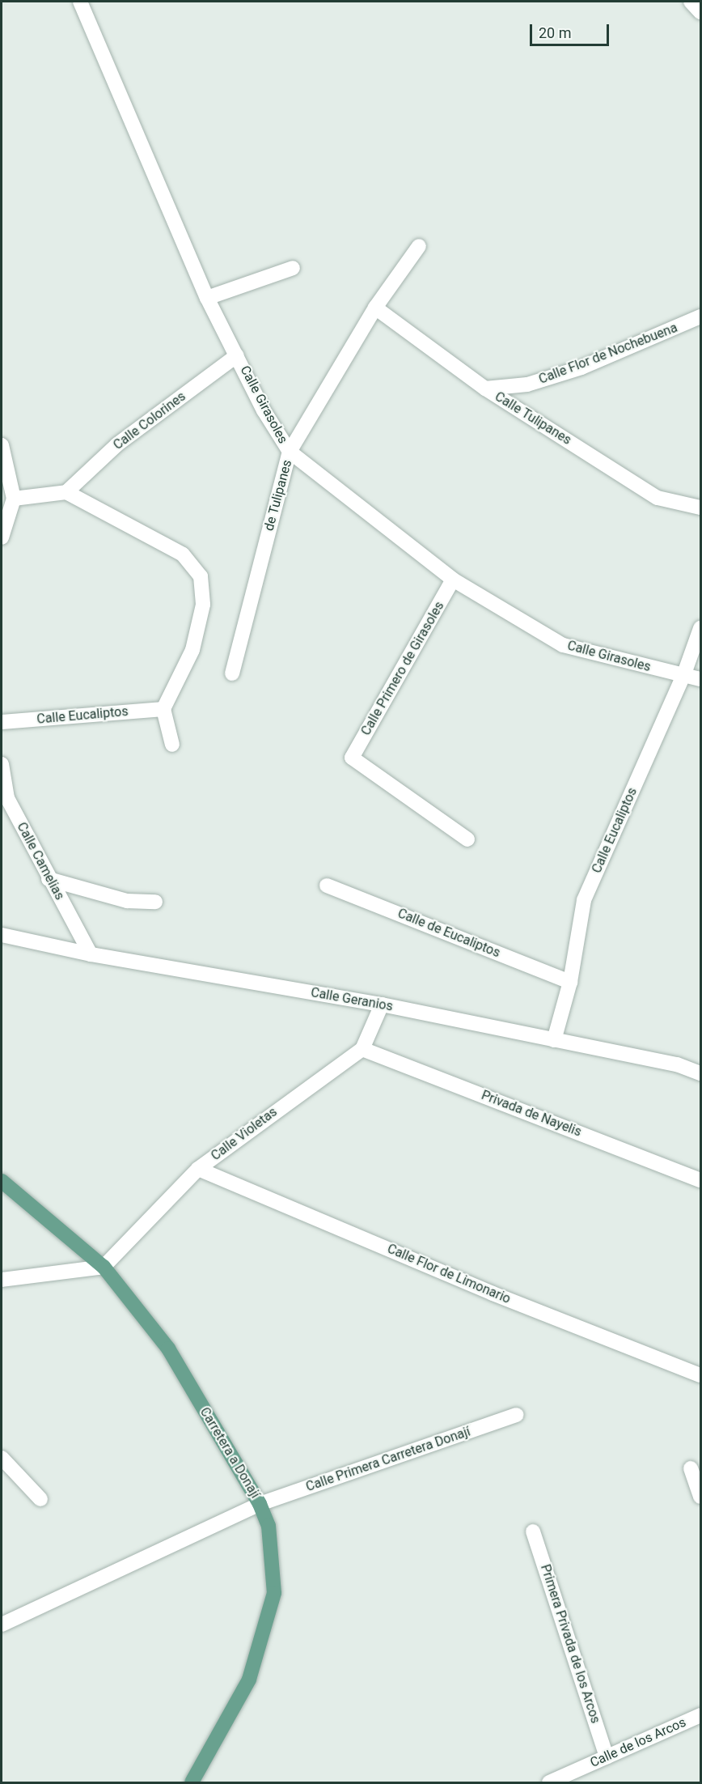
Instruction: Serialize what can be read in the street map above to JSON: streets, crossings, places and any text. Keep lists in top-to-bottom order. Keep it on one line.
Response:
{"streets":{"main road":["Carretera a Donají"],"street":["Calle Flor de Nochebuena","Calle Girasoles","Calle Tulipanes","Calle Colorines","de Tulipanes","Calle Primero de Girasoles","Calle Eucaliptos","Calle Camelias","Calle de Eucaliptos","Calle Geranios","Privada de Nayelis","Calle Violetas","Calle Flor de Limonario","Calle Primera Carretera Donají","Primera Privada de los Arcos","Calle de los Arcos"]},"crossings":[["Calle Flor de Nochebuena","Calle Tulipanes"],["Calle Girasoles","Calle Colorines"],["Calle Girasoles","de Tulipanes"],["Calle Girasoles","Calle Primero de Girasoles"],["Calle Girasoles","Calle Eucaliptos"],["Calle Tulipanes","de Tulipanes"],["Calle Eucaliptos","Calle de Eucaliptos"],["Calle Eucaliptos","Calle Geranios"],["Calle Camelias","Calle Geranios"],["Privada de Nayelis","Calle Violetas"],["Calle Violetas","Calle Flor de Limonario"],["Calle Violetas","Carretera a Donají"],["Carretera a Donají","Calle Primera Carretera Donají"],["Primera Privada de los Arcos","Calle de los Arcos"]],"scale_bar":"20 m"}
